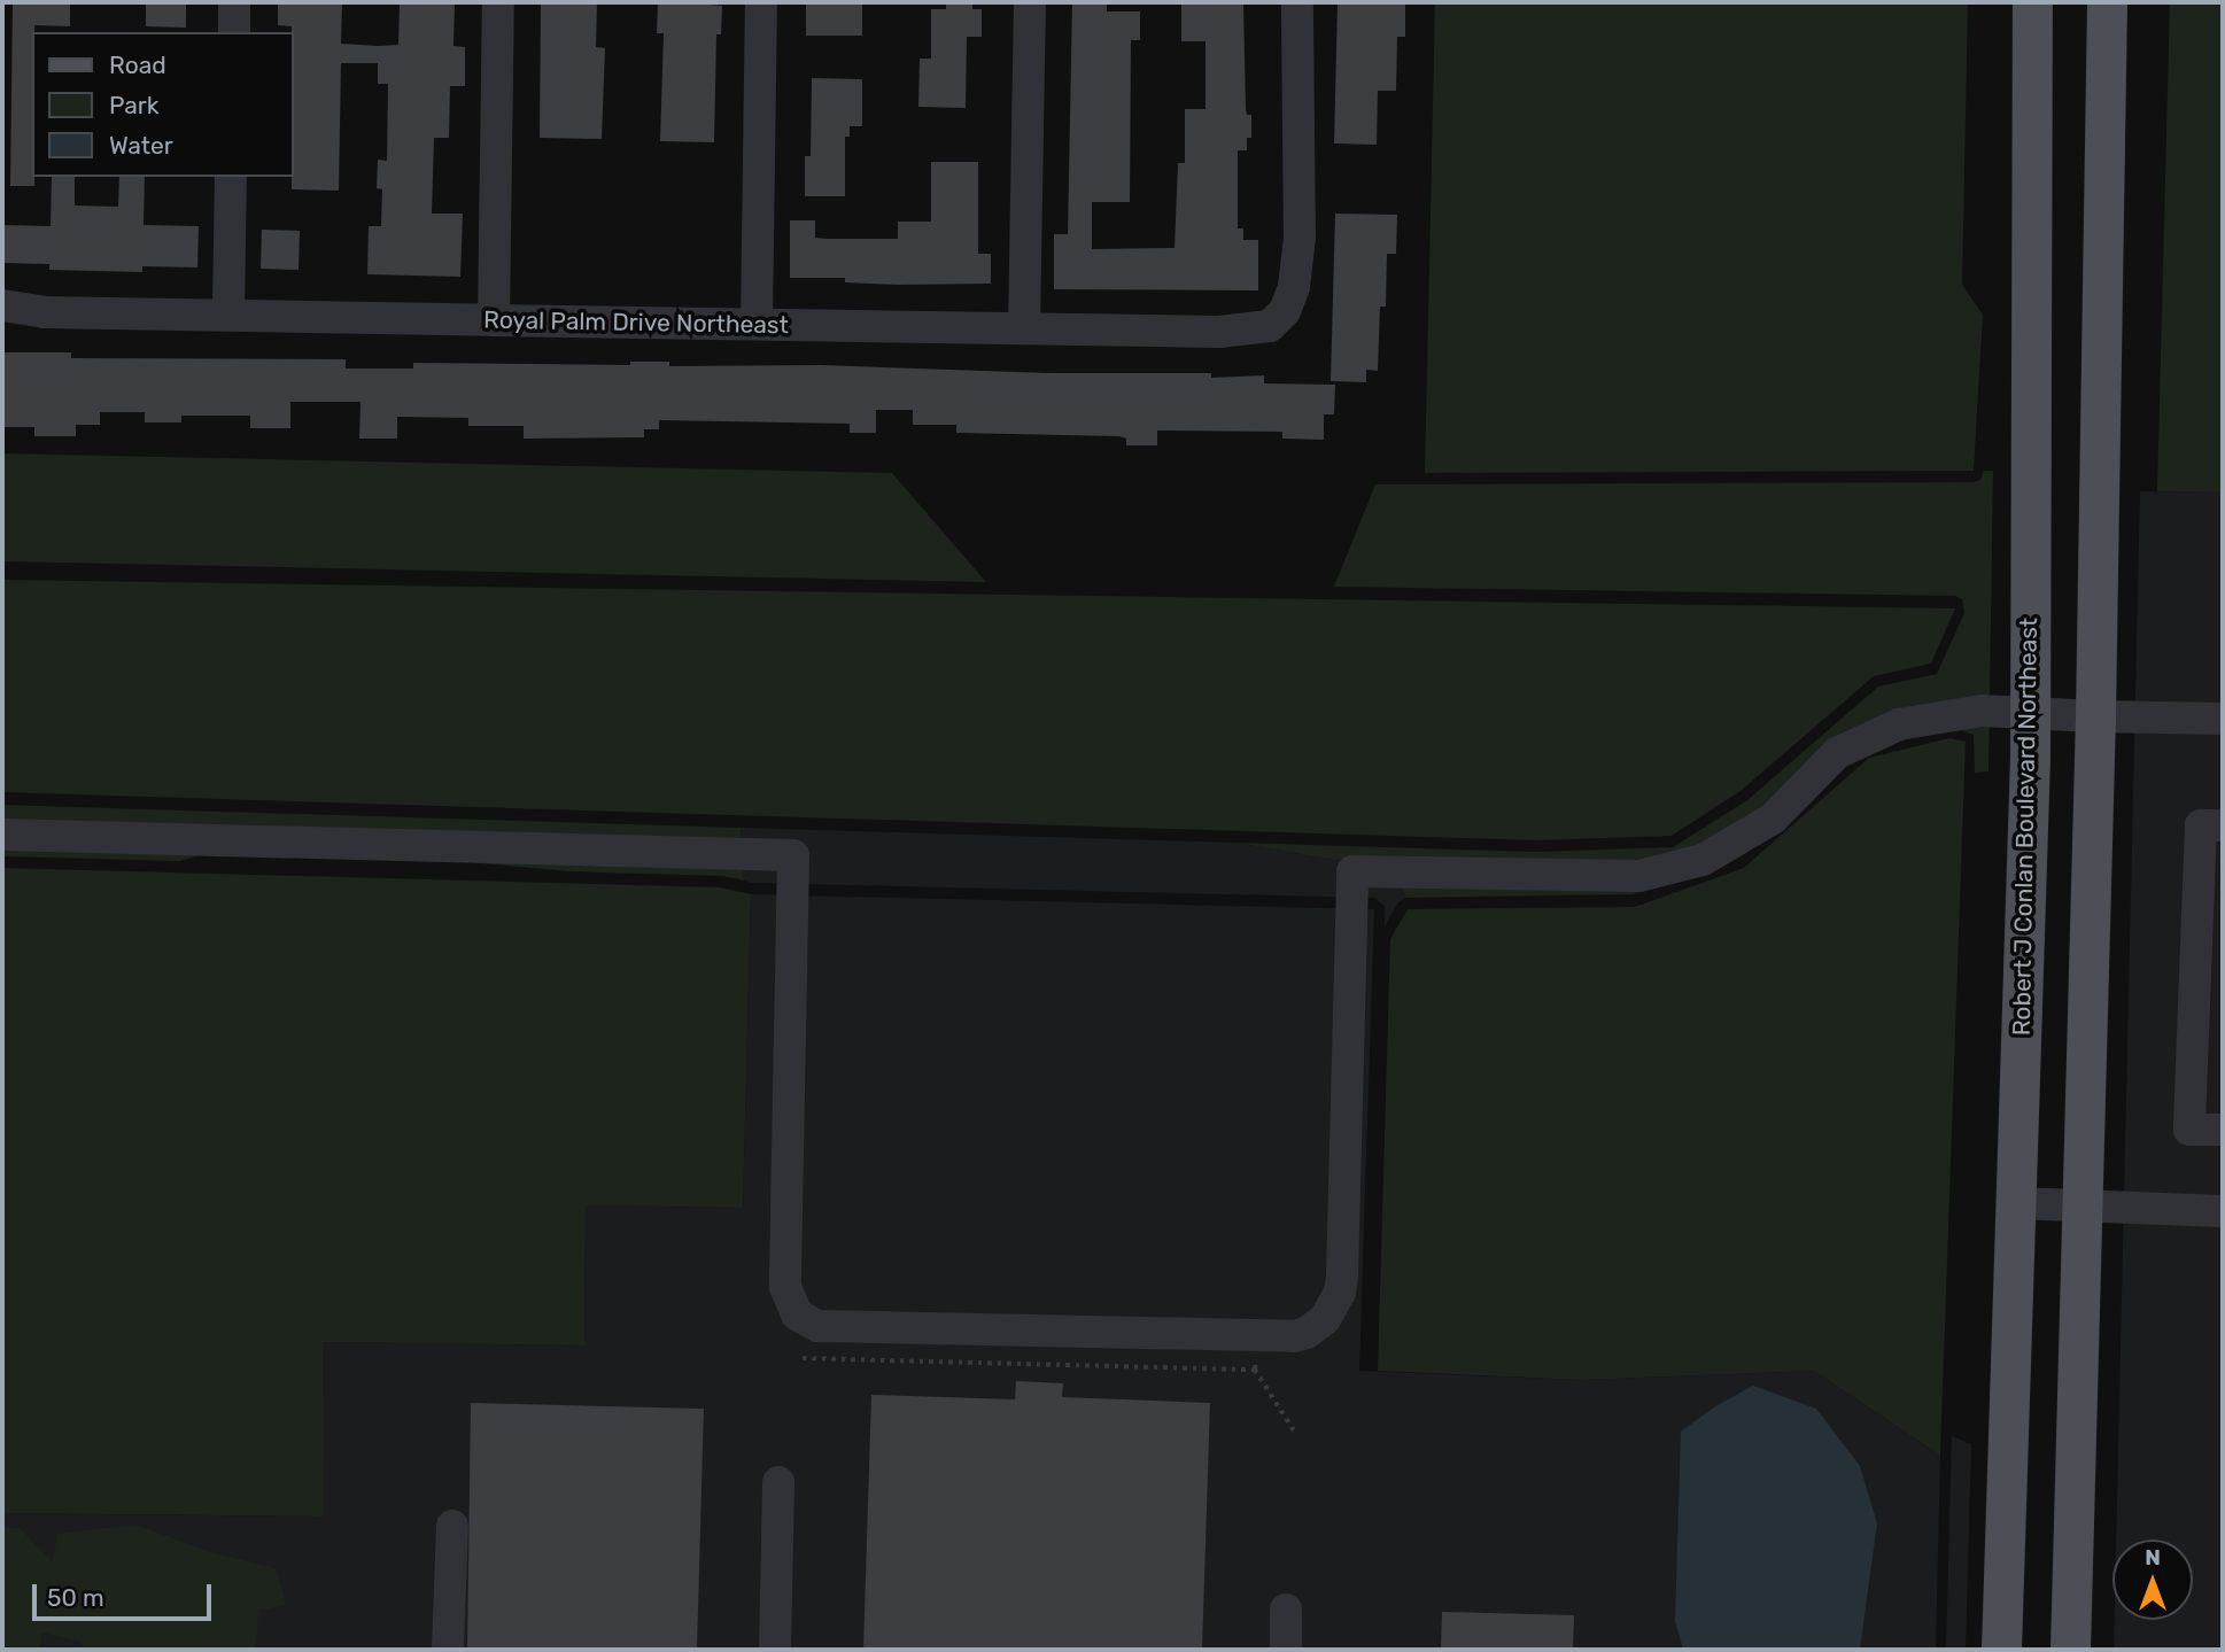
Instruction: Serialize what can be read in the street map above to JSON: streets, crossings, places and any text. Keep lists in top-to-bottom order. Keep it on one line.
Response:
{"streets":{"main road":["Robert J Conlan Boulevard Northeast"],"street":["Royal Palm Drive Northeast"]},"legend":["Road","Park","Water"],"scale_bar":"50 m","north":"top"}
